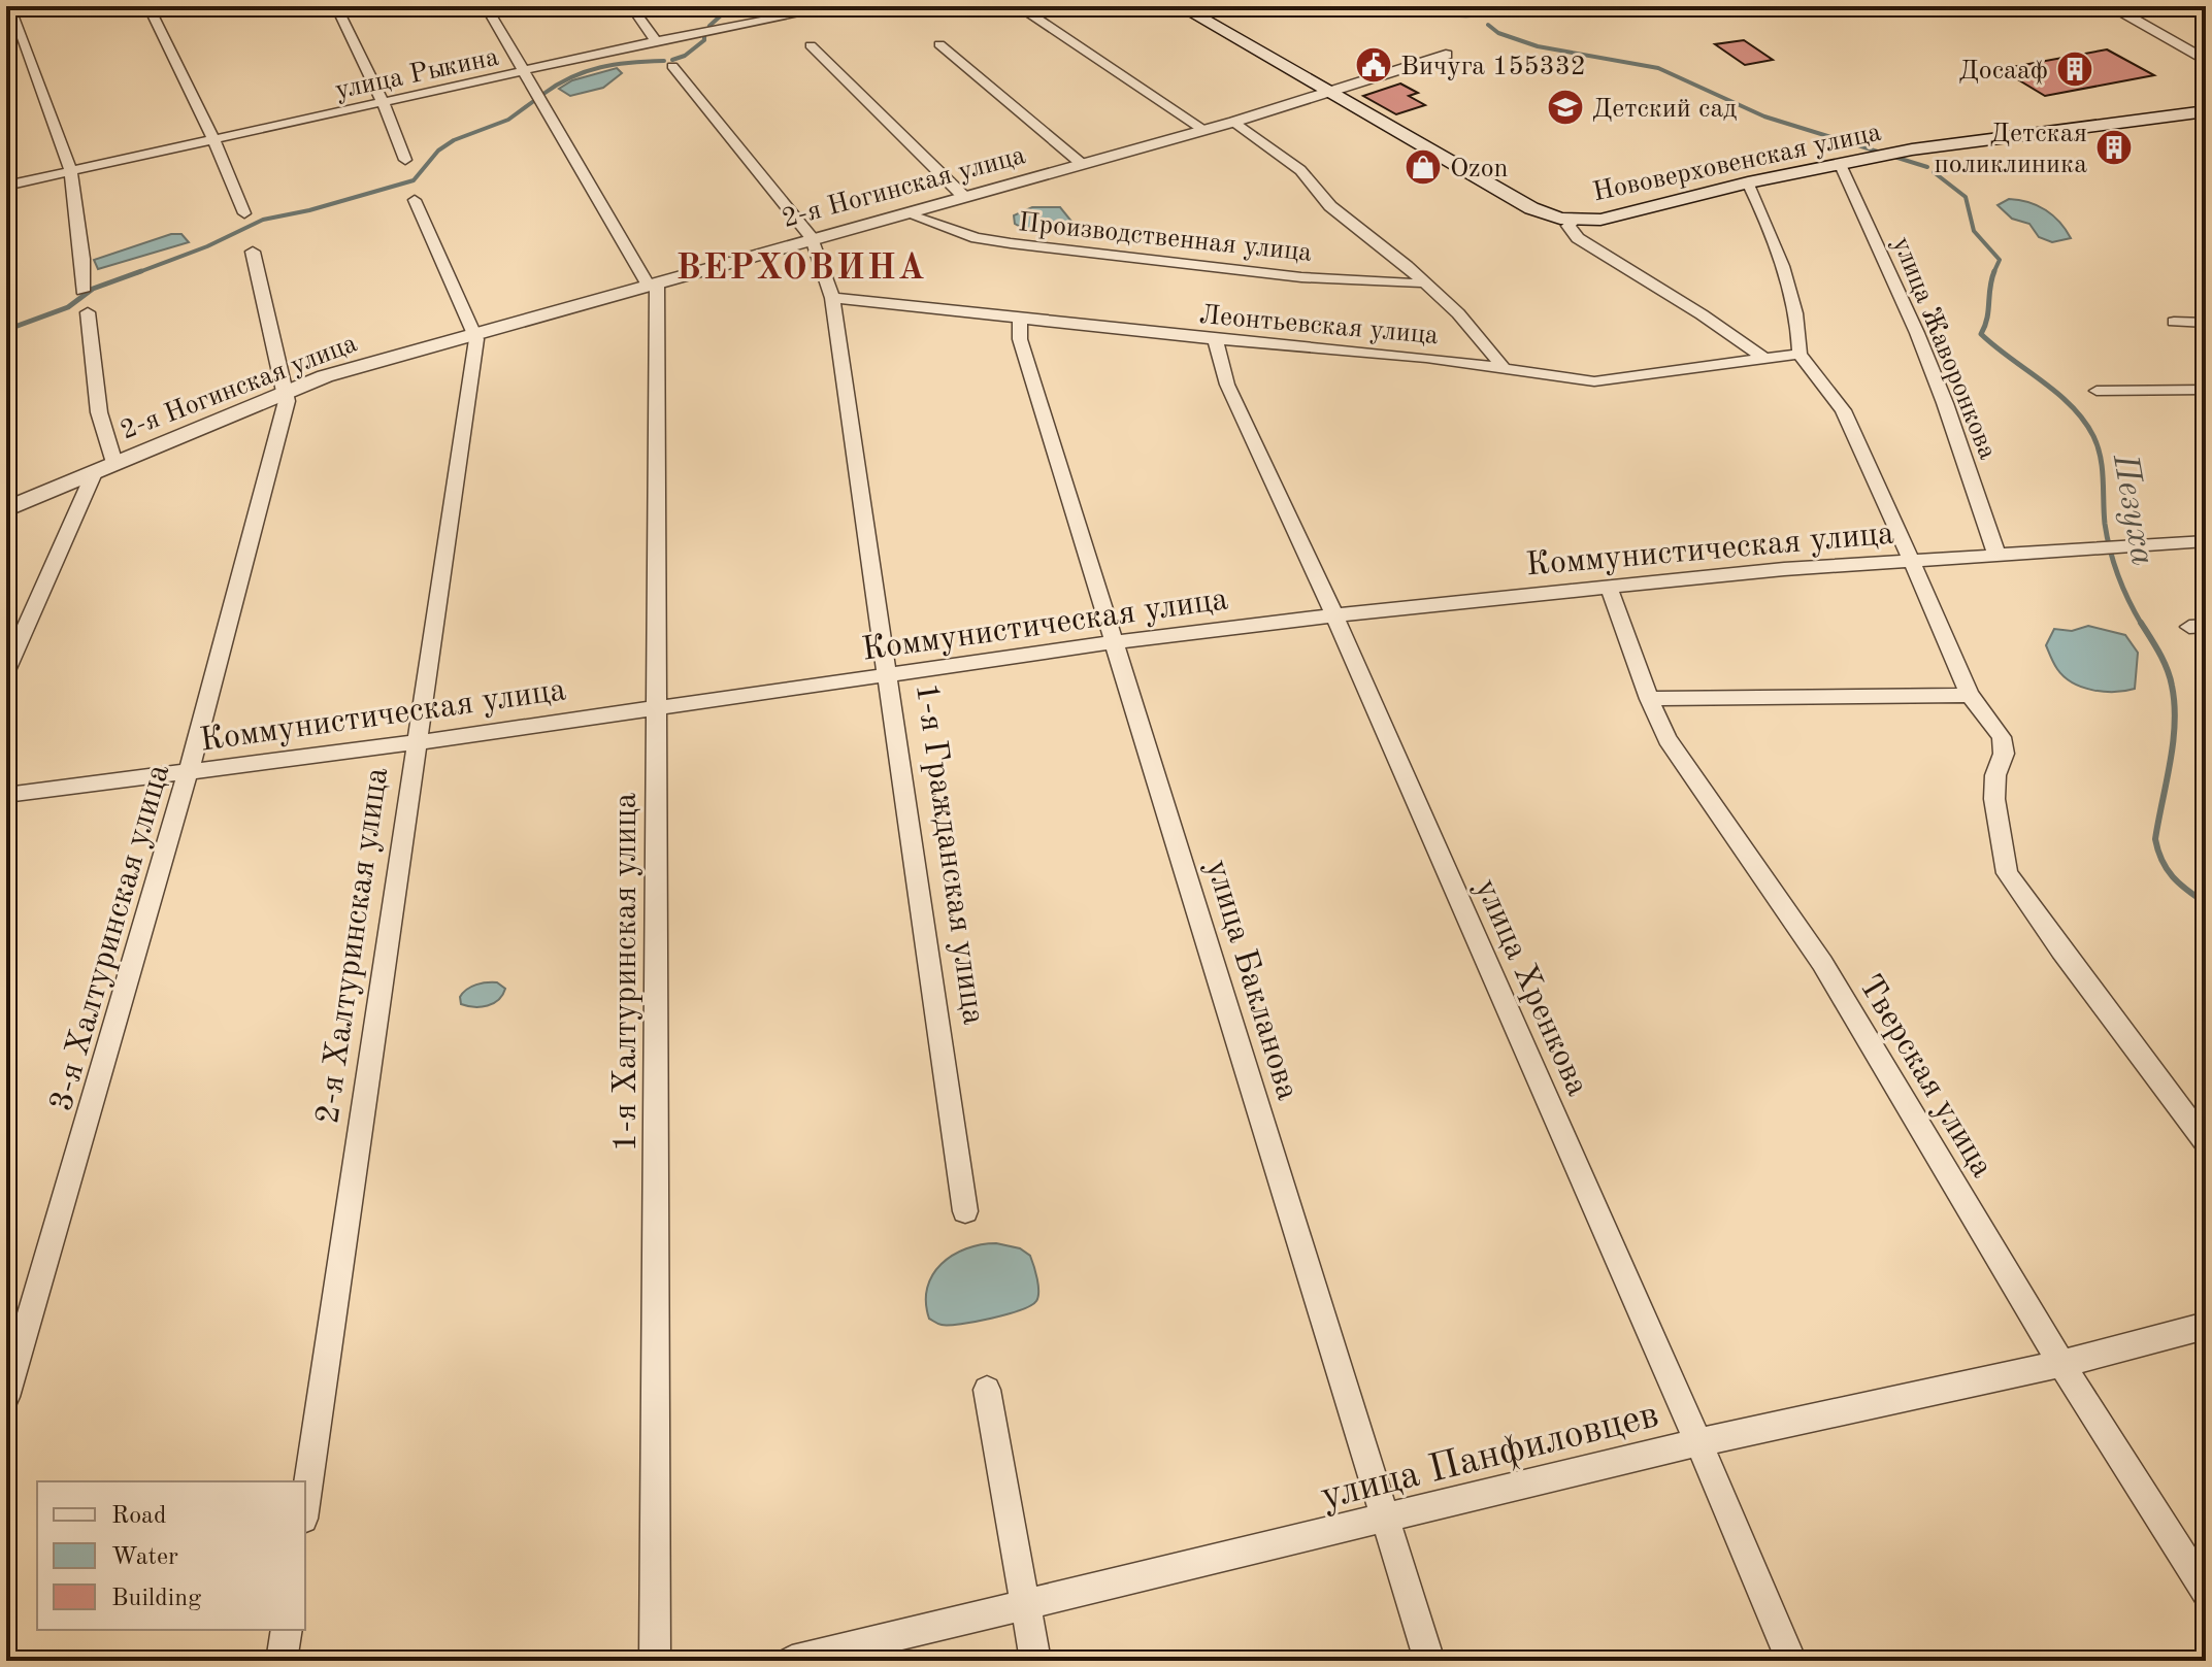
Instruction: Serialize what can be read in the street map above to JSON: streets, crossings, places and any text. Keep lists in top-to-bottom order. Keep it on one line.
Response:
{"streets":{"main road":["Нововерховенская улица"],"street":["улица Рыкина","2-я Ногинская улица","Производственная улица","Леонтьевская улица","улица Жаворонкова","Коммунистическая улица","1-я Гражданская улица","3-я Халтуринская улица","2-я Халтуринская улица","1-я Халтуринская улица","улица Бакланова","улица Хренкова","Тверская улица","улица Панфиловцев"]},"crossings":[["Нововерховенская улица","улица Жаворонкова"],["2-я Ногинская улица","Производственная улица"],["2-я Ногинская улица","1-я Гражданская улица"],["2-я Ногинская улица","3-я Халтуринская улица"],["2-я Ногинская улица","2-я Халтуринская улица"],["2-я Ногинская улица","1-я Халтуринская улица"],["Леонтьевская улица","1-я Гражданская улица"],["Леонтьевская улица","улица Бакланова"],["Леонтьевская улица","улица Хренкова"],["улица Жаворонкова","Коммунистическая улица"],["Коммунистическая улица","1-я Гражданская улица"],["Коммунистическая улица","3-я Халтуринская улица"],["Коммунистическая улица","2-я Халтуринская улица"],["Коммунистическая улица","1-я Халтуринская улица"],["Коммунистическая улица","улица Бакланова"],["Коммунистическая улица","улица Хренкова"],["Коммунистическая улица","Тверская улица"],["улица Бакланова","улица Панфиловцев"],["улица Хренкова","улица Панфиловцев"],["Тверская улица","улица Панфиловцев"]],"districts":["ВЕРХОВИНА"],"water":["Пезуха"],"places":{"public building":["Вичуга 155332"],"building":["Досааф","Детская поликлиника"],"school or university":["Детский сад"],"shop":["Ozon"]},"legend":["Road","Water","Building"]}
